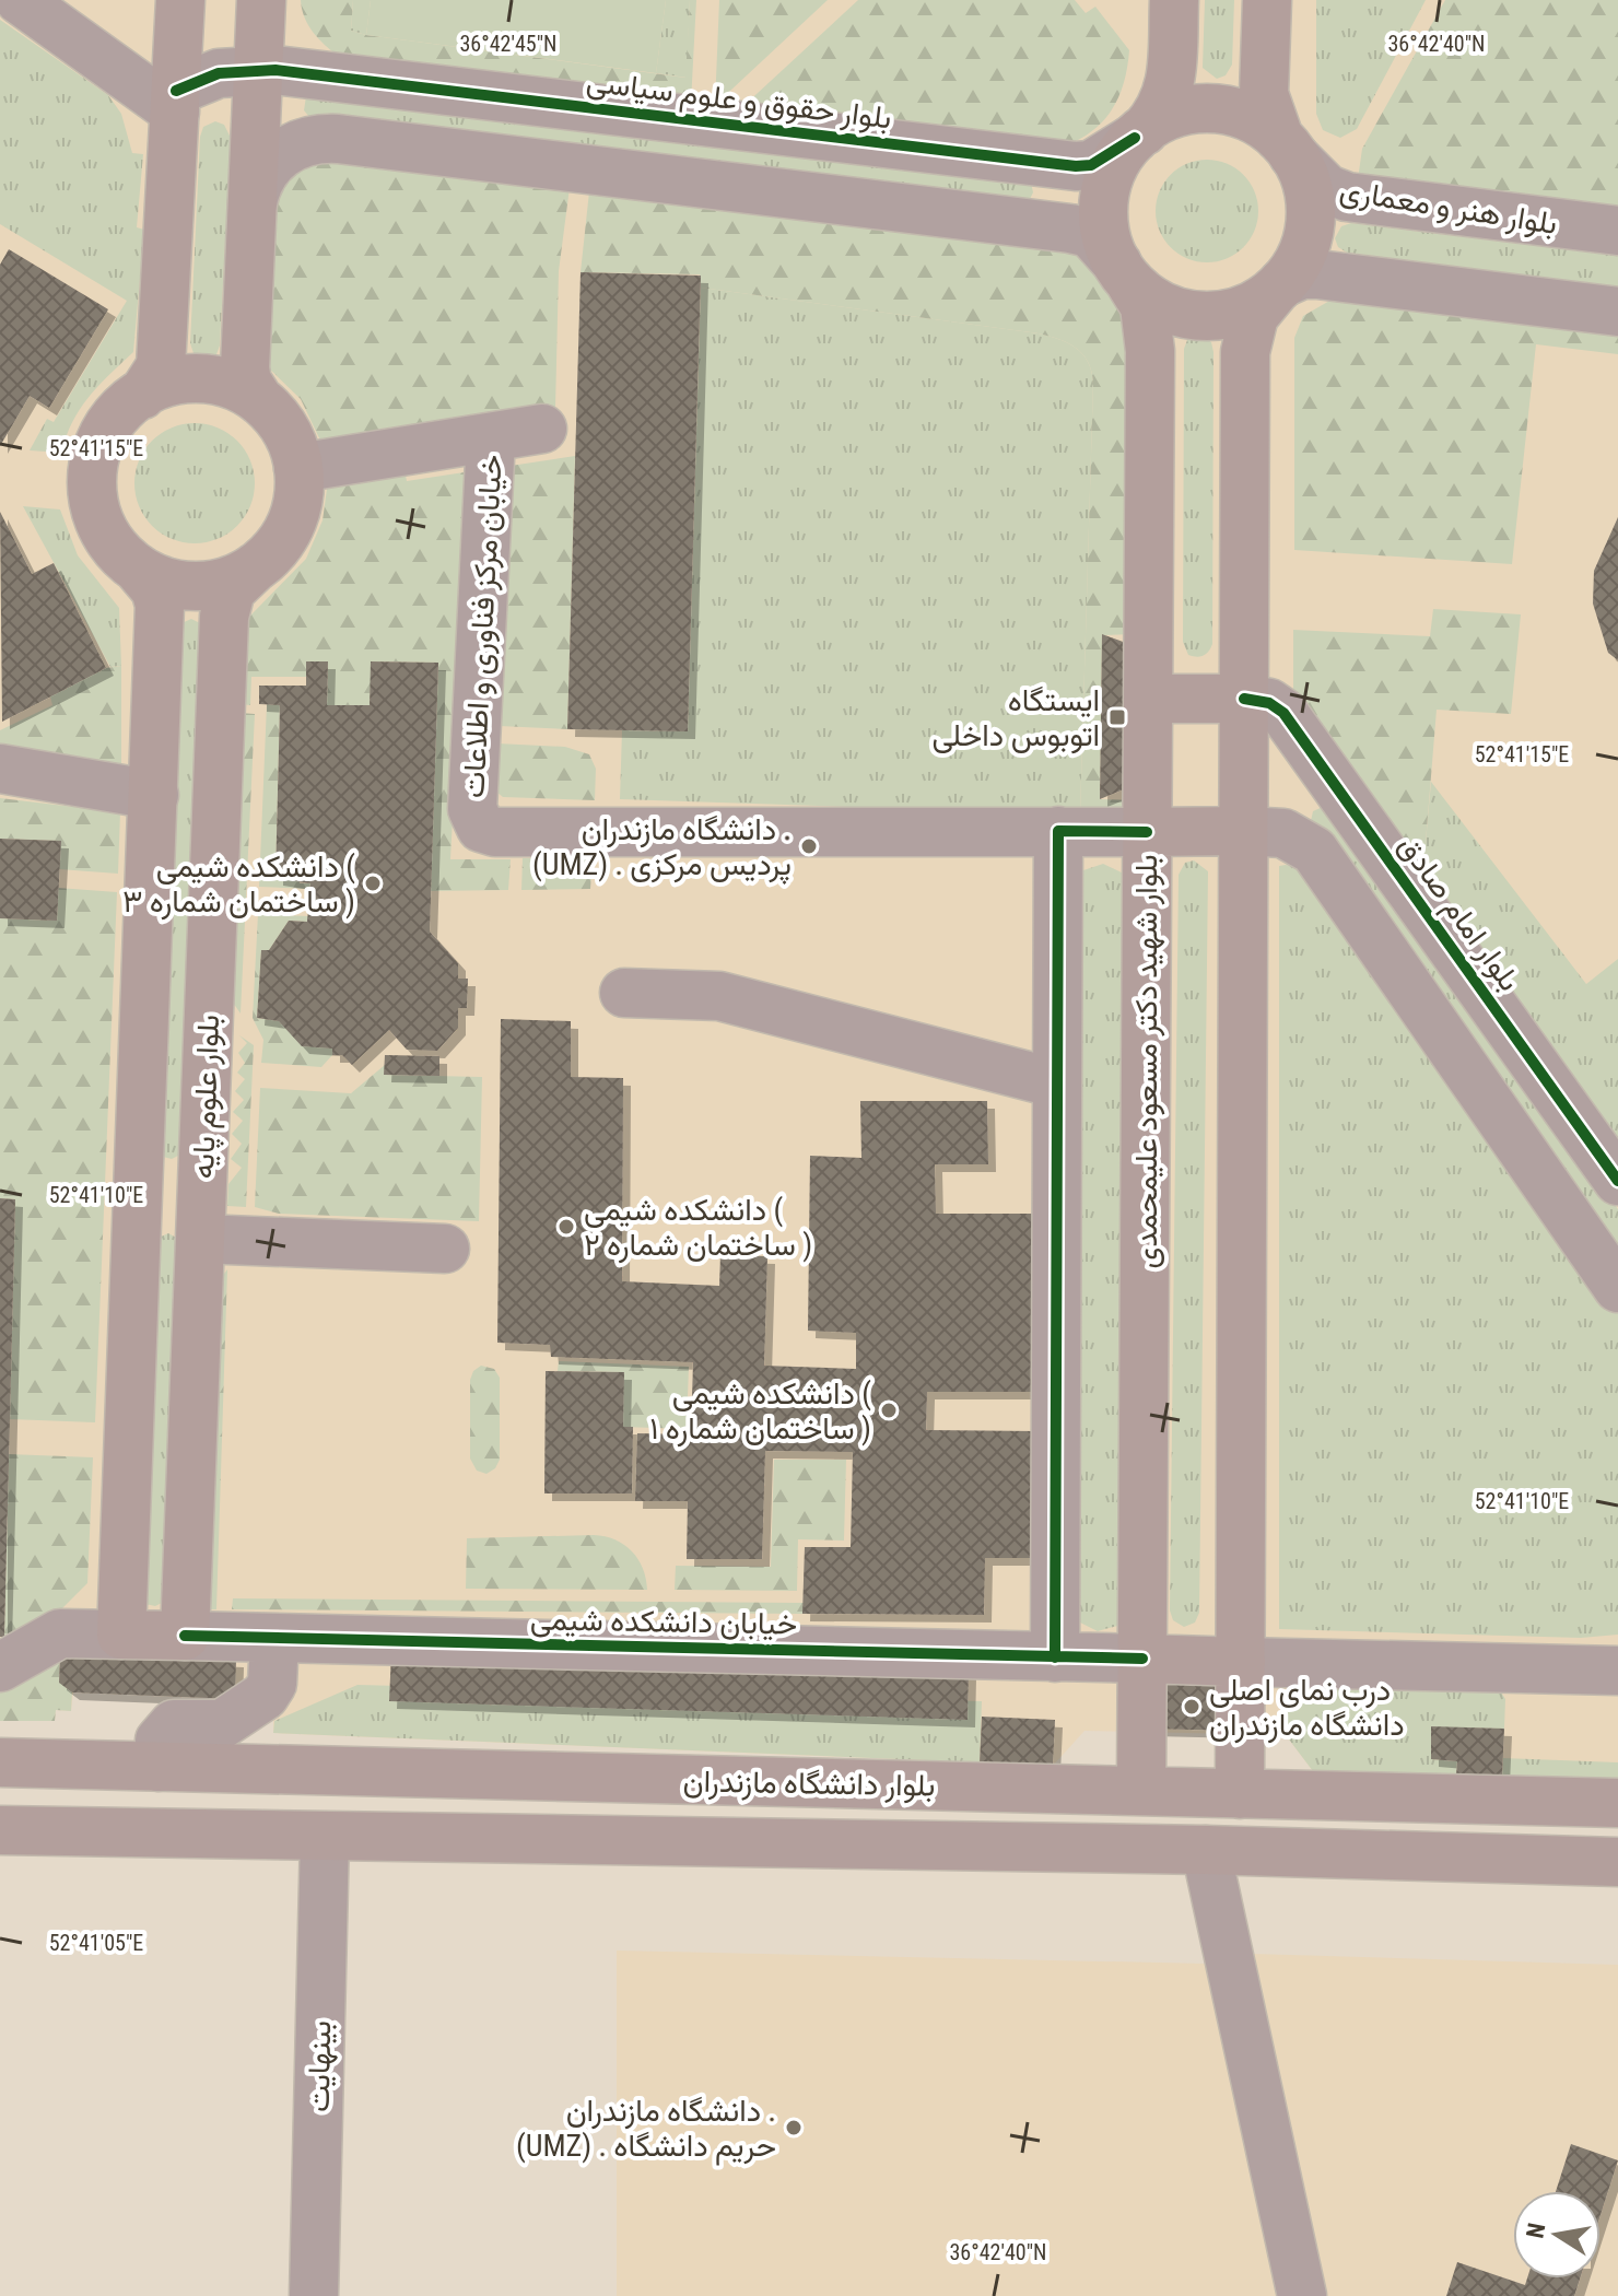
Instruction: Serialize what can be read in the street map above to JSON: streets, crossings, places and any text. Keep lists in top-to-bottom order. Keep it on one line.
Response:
{"streets":{"main road":["بلوار شهید دکتر مسعود علیمحمدی","بلوار علوم پایه","بلوار دانشگاه مازندران"],"street":["بلوار حقوق و علوم سیاسی","بلوار هنر و معماری","خیابان مرکز فناوری و اطلاعات","بلوار امام صادق","خیابان دانشکده شیمی","بینهایت"]},"crossings":[["بلوار حقوق و علوم سیاسی","بلوار هنر و معماری"],["بلوار حقوق و علوم سیاسی","بلوار شهید دکتر مسعود علیمحمدی"],["بلوار هنر و معماری","بلوار شهید دکتر مسعود علیمحمدی"],["خیابان مرکز فناوری و اطلاعات","بلوار شهید دکتر مسعود علیمحمدی"],["خیابان مرکز فناوری و اطلاعات","بلوار علوم پایه"],["بلوار شهید دکتر مسعود علیمحمدی","خیابان دانشکده شیمی"],["بلوار شهید دکتر مسعود علیمحمدی","بلوار دانشگاه مازندران"],["بلوار علوم پایه","خیابان دانشکده شیمی"],["بلوار دانشگاه مازندران","بینهایت"]],"places":{"transit":["ایستگاه اتوبوس داخلی"],"other":["دانشگاه مازندران . (UMZ) . پردیس مرکزی","دانشکده شیمی ( ساختمان شماره ۳ )","دانشکده شیمی ( ساختمان شماره ۲ )","دانشکده شیمی ( ساختمان شماره ۱ )","درب نمای اصلی دانشگاه مازندران","دانشگاه مازندران . (UMZ) . حریم دانشگاه"]},"north":"left","coordinates":["36°42'45\"N","36°42'40\"N","52°41'15\"E","52°41'10\"E","52°41'05\"E"]}
